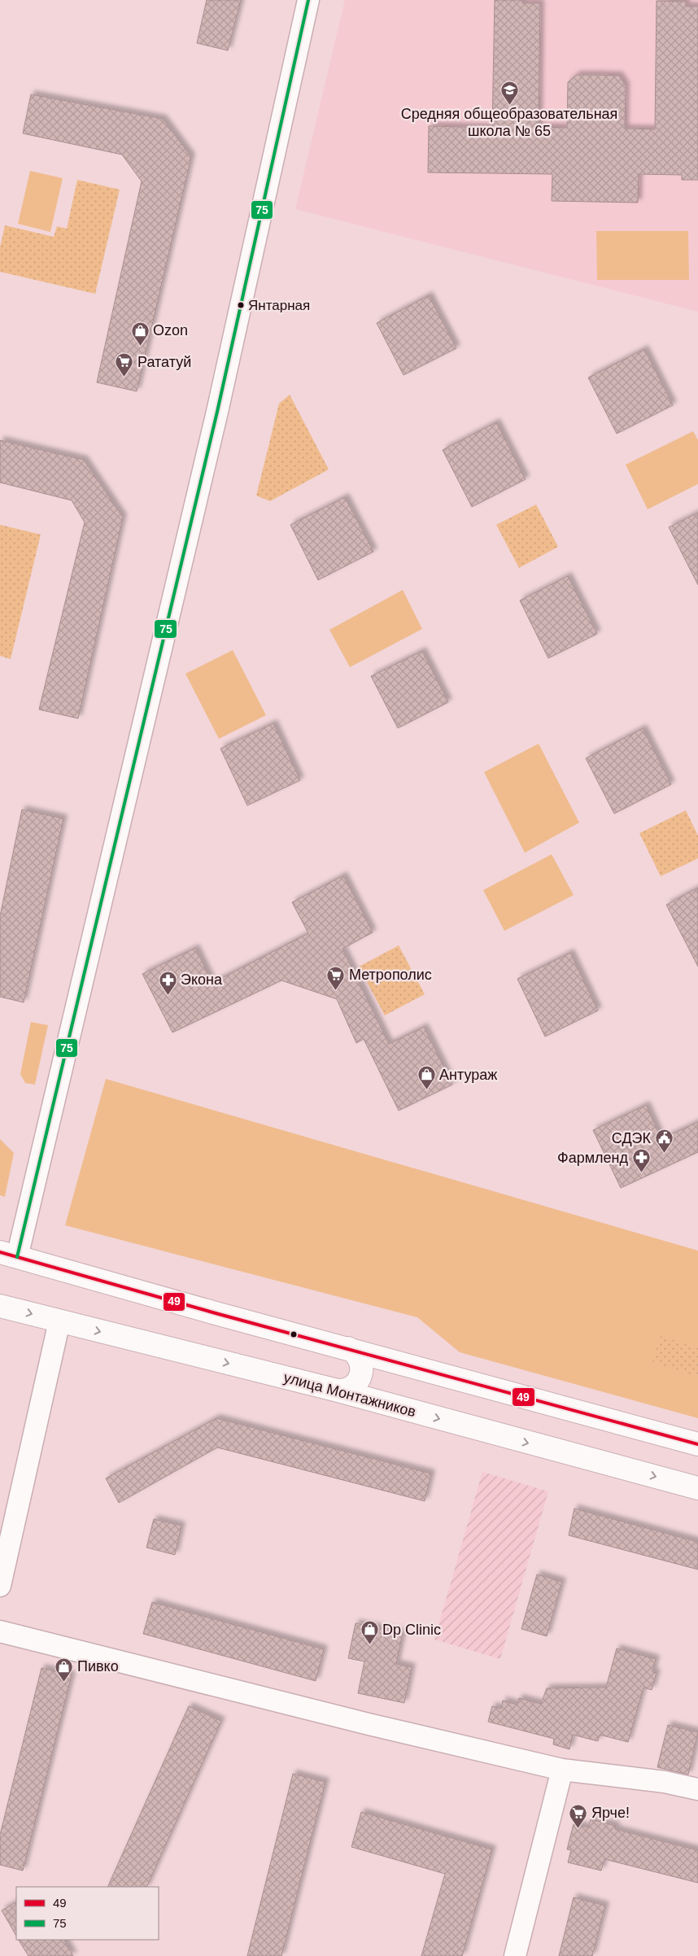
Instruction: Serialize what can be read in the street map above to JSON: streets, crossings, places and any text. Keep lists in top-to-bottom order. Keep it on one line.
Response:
{"streets":{"main road":["улица Монтажников"]},"places":{"school or university":["Средняя общеобразовательная школа № 65"],"other":["Янтарная"],"shop":["Ozon","Антураж","Dp Clinic","Пивко"],"supermarket":["Рататуй","Метрополис","Ярче!"],"pharmacy":["Экона","Фармленд"],"public building":["СДЭК"]},"lines":["transit line 75","transit line 49"],"legend":["49","75"]}
